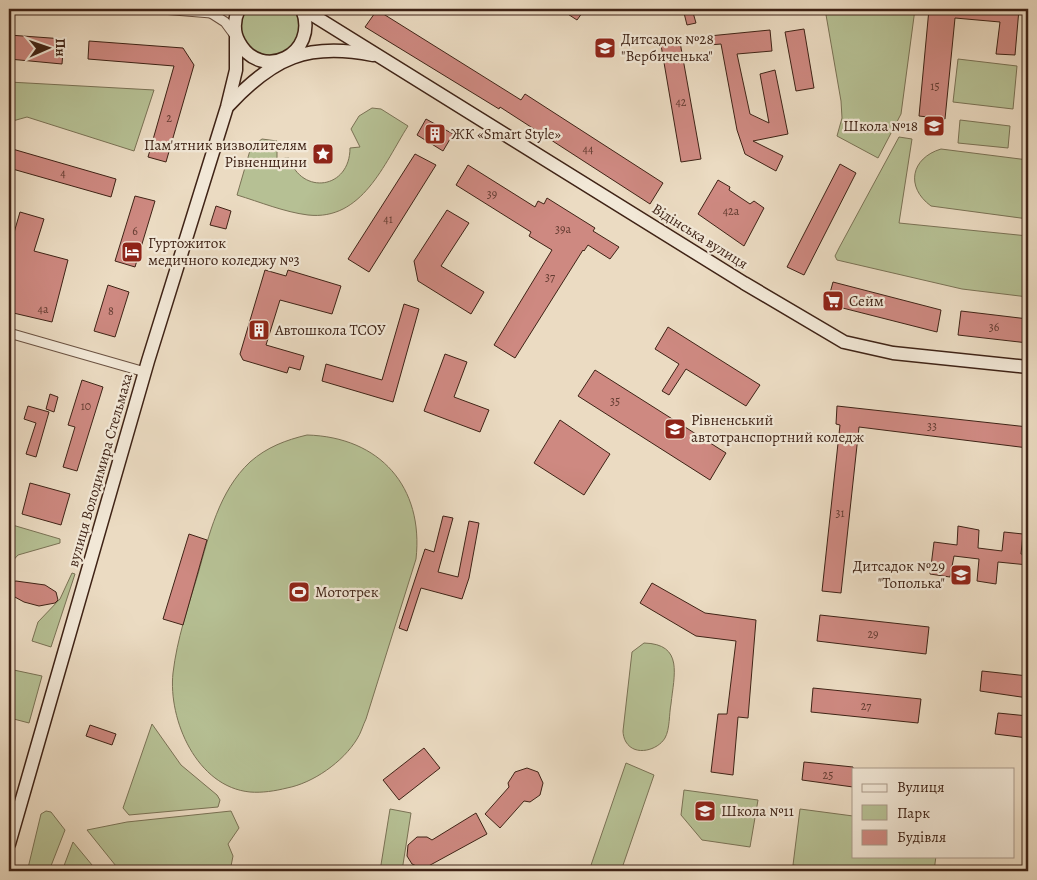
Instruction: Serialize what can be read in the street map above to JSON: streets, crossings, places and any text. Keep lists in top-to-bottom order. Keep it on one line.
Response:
{"streets":{"main road":["Відінська вулиця","вулиця Володимира Стельмаха"]},"crossings":[["Відінська вулиця","вулиця Володимира Стельмаха"]],"places":{"school or university":["Дитсадок №28 \"Вербиченька\"","Школа №18","Рівненський автотранспортний коледж","Дитсадок №29 \"Тополька\"","Школа №11"],"building":["ЖК «Smart Style»","Автошкола ТСОУ"],"place":["Пам'ятник визволителям Рівненщини"],"hotel":["Гуртожиток медичного коледжу №3"],"supermarket":["Сейм"],"sports":["Мототрек"]},"house_numbers":["15","42","2","44","4","39","42а","41","39а","6","37","4а","8","36","35","10","33","31","29","27","25"],"legend":["Вулиця","Парк","Будівля"],"north":"right"}
